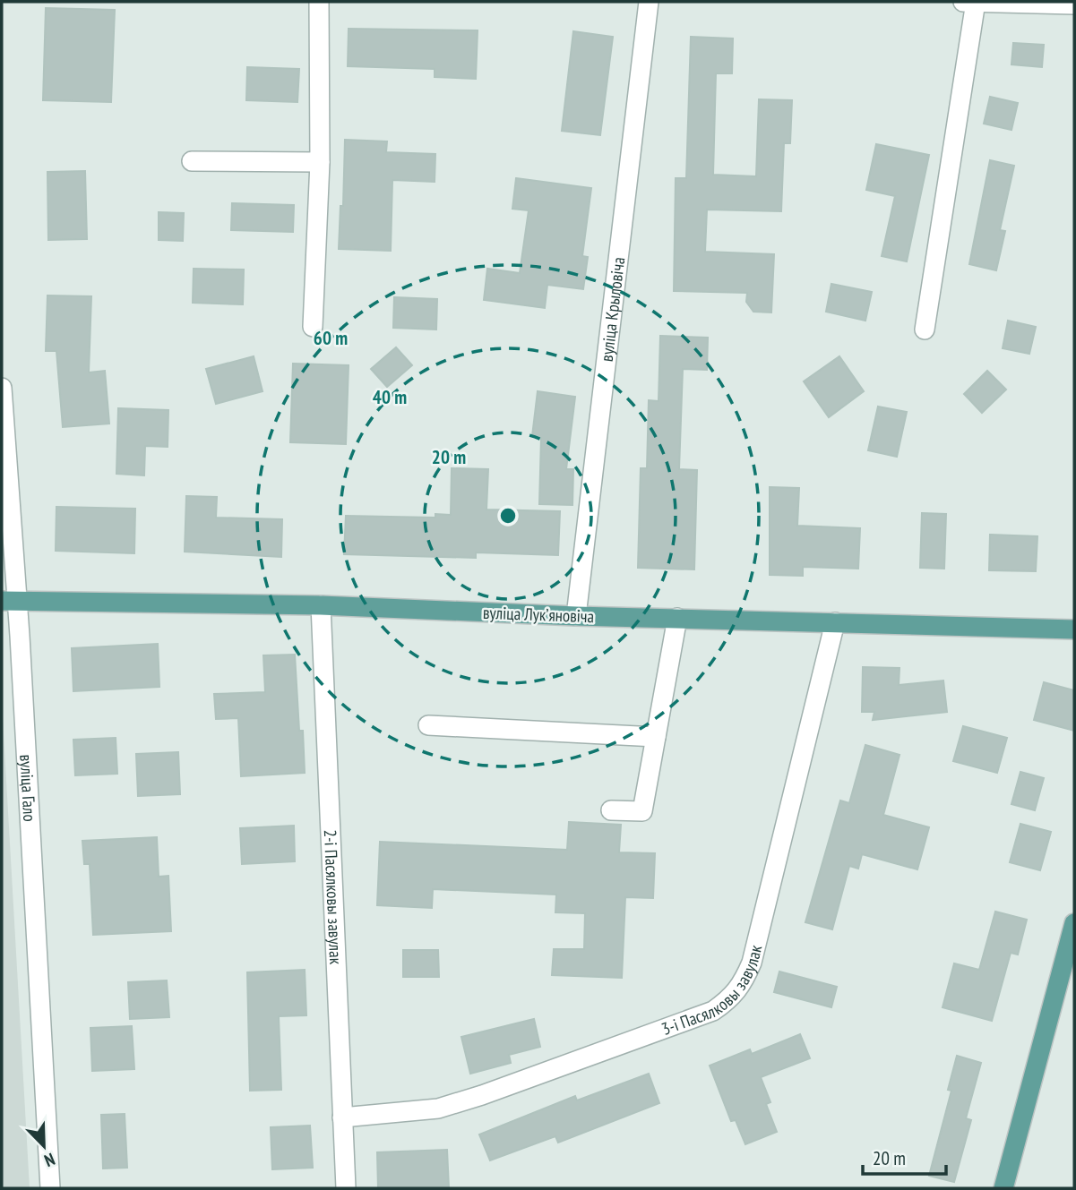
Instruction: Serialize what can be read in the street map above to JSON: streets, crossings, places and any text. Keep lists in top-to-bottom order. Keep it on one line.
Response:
{"streets":{"main road":["вуліца Лукʼяновіча"],"street":["вуліца Крыловіча","вуліца Гало","2-і Пасялковы завулак","3-і Пасялковы завулак"]},"crossings":[["вуліца Крыловіча","вуліца Лукʼяновіча"],["вуліца Лукʼяновіча","вуліца Гало"],["вуліца Лукʼяновіча","2-і Пасялковы завулак"],["вуліца Лукʼяновіча","3-і Пасялковы завулак"],["2-і Пасялковы завулак","3-і Пасялковы завулак"]],"scale_bar":"20 m","north":"bottom right","rings":["60 m","40 m","20 m"]}
